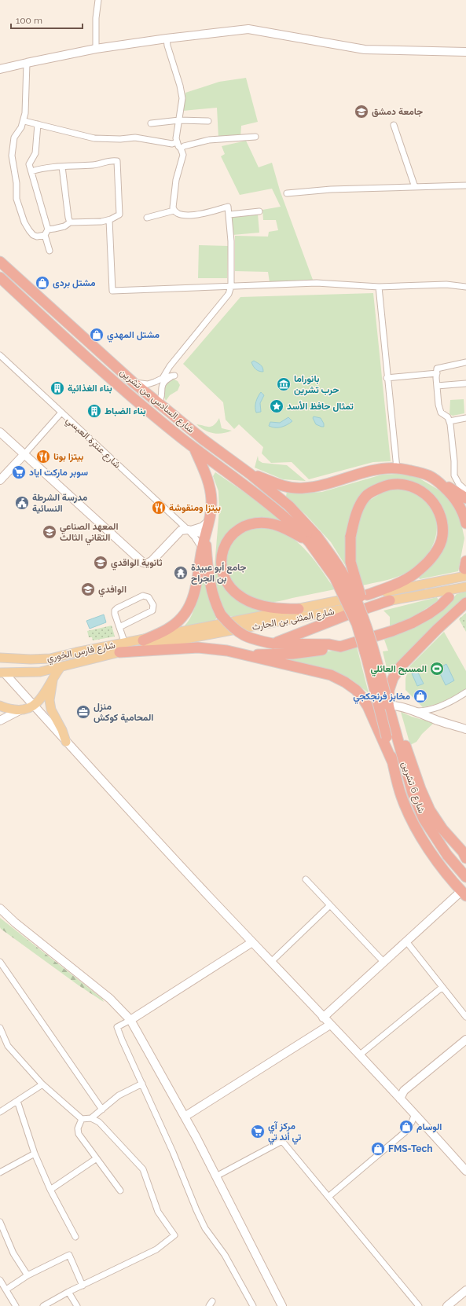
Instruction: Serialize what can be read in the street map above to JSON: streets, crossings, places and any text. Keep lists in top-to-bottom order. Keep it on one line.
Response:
{"streets":{"highway":["شارع السادس من تشرين","شارع 6 تشرين"],"main road":["شارع المثنى بن الحارث","شارع فارس الخوري"],"street":["شارع عنترة العبسي"]},"crossings":[["شارع السادس من تشرين","شارع 6 تشرين"],["شارع المثنى بن الحارث","شارع فارس الخوري"]],"places":{"school or university":["جامعة دمشق","المعهد الصناعي التقاني الثالث","ثانوية الواقدي","الوافدي"],"shop":["مشتل بردى","مشتل المهدي","مخابز فرنجكجي","الوسام","FMS-Tech"],"museum":["بانوراما حرب تشرين"],"building":["بناء الغذائية","بناء الضباط"],"place":["تمثال حافظ الأسد"],"restaurant":["بيتزا بونا","بيتزا ومنقوشة"],"supermarket":["سوبر ماركت اياد","مركز آي تي أند تي"],"public building":["مدرسة الشرطة النسائية"],"temple":["جامع أبو عبيدة بن الجراح"],"sports":["المسبح العائلي"],"office":["منزل المحامية كوكش"]},"scale_bar":"100 m"}
